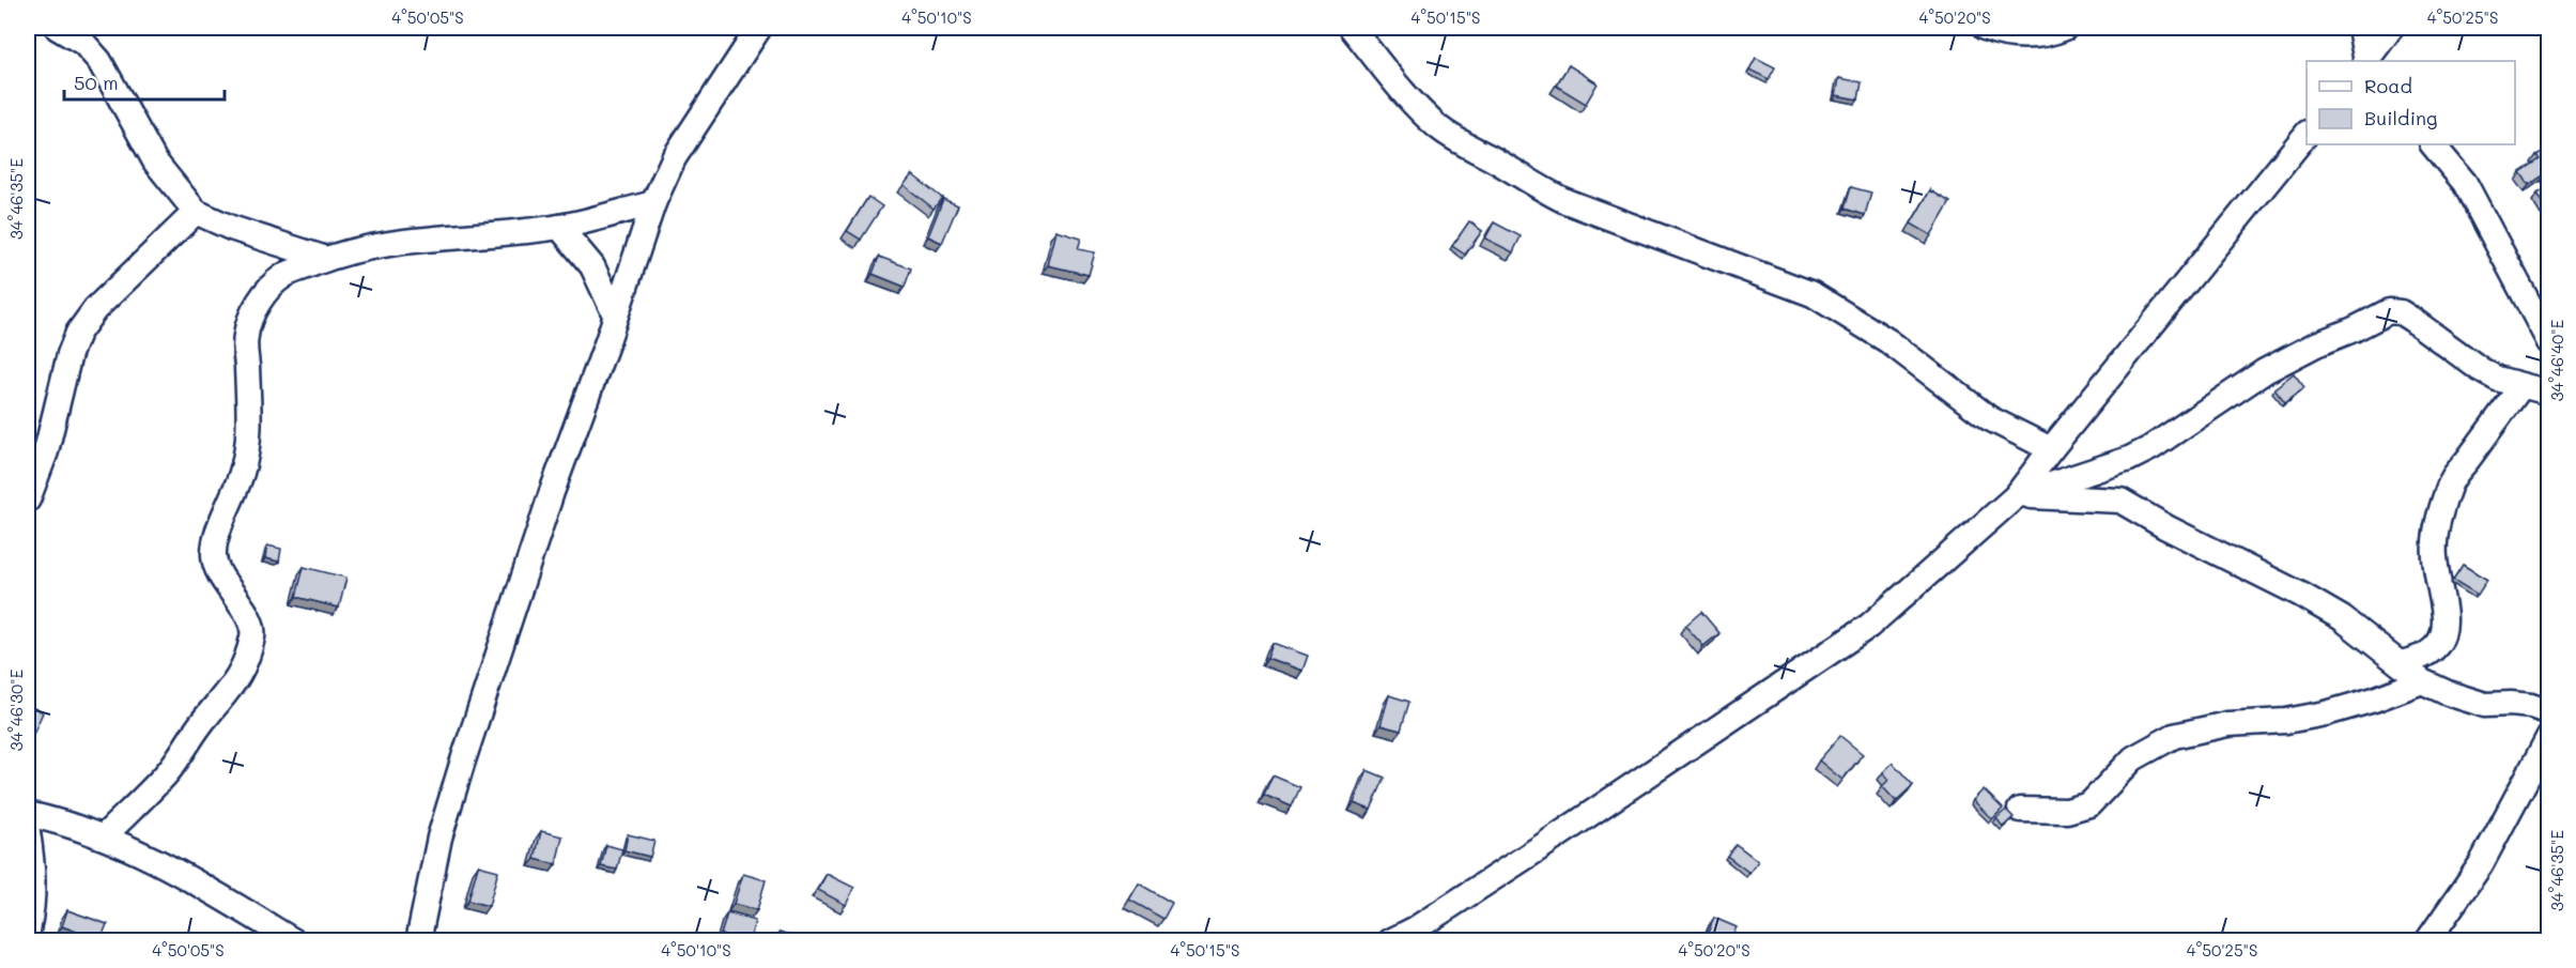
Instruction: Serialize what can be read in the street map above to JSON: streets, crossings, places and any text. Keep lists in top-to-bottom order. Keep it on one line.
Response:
{"legend":["Road","Building"],"scale_bar":"50 m","coordinates":["4°50'05\"S","4°50'10\"S","4°50'15\"S","4°50'20\"S","4°50'25\"S","34°46'35\"E","34°46'40\"E","34°46'30\"E"]}
